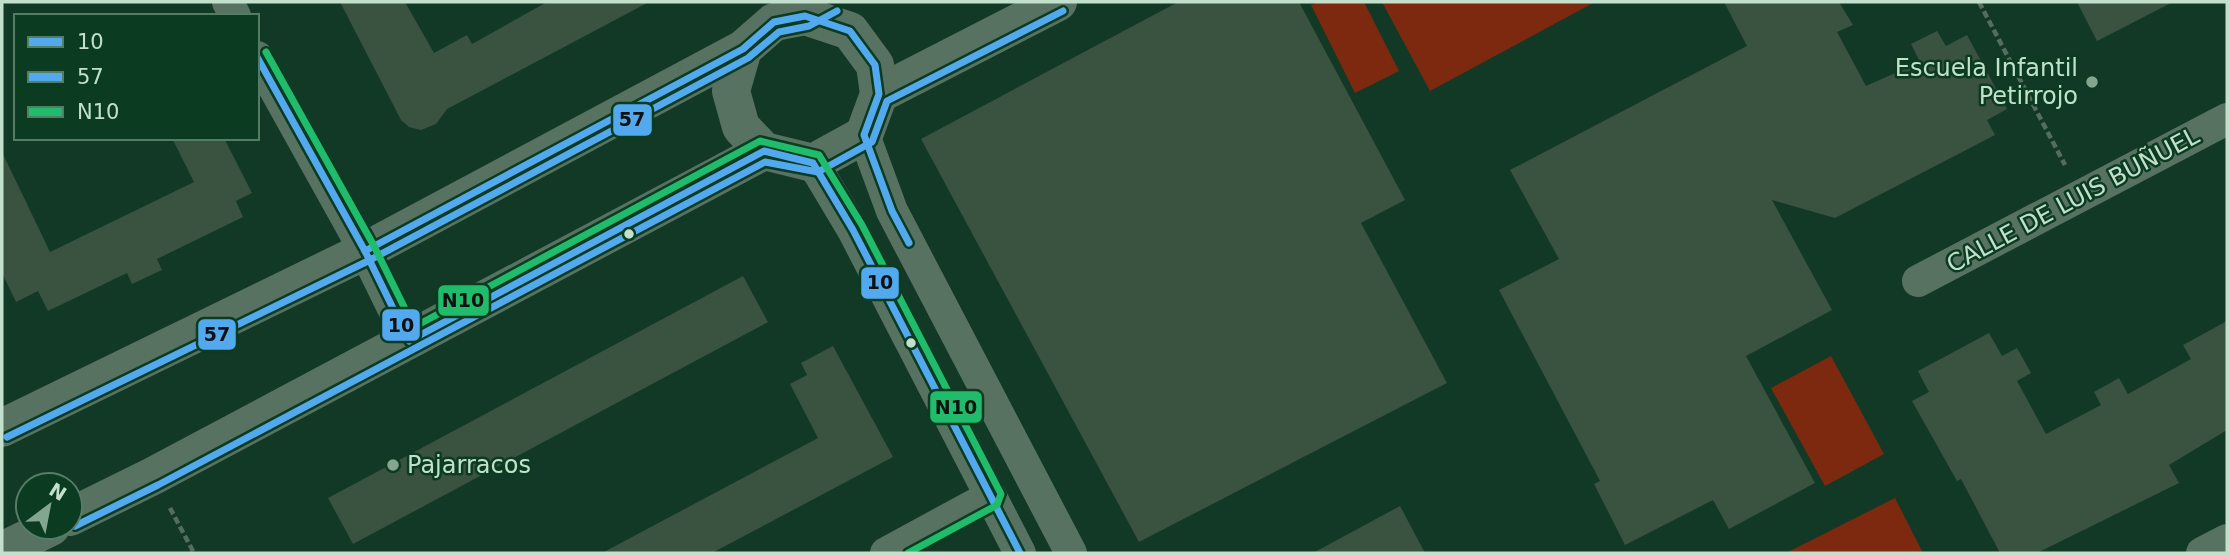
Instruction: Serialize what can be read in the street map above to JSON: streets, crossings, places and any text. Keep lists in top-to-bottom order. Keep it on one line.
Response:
{"streets":{"street":["CALLE DE LUIS BUÑUEL"]},"places":["Escuela Infantil Petirrojo","Pajarracos"],"lines":["transit line 57","transit line 10","transit line N10"],"legend":["10","57","N10"],"north":"top right"}
